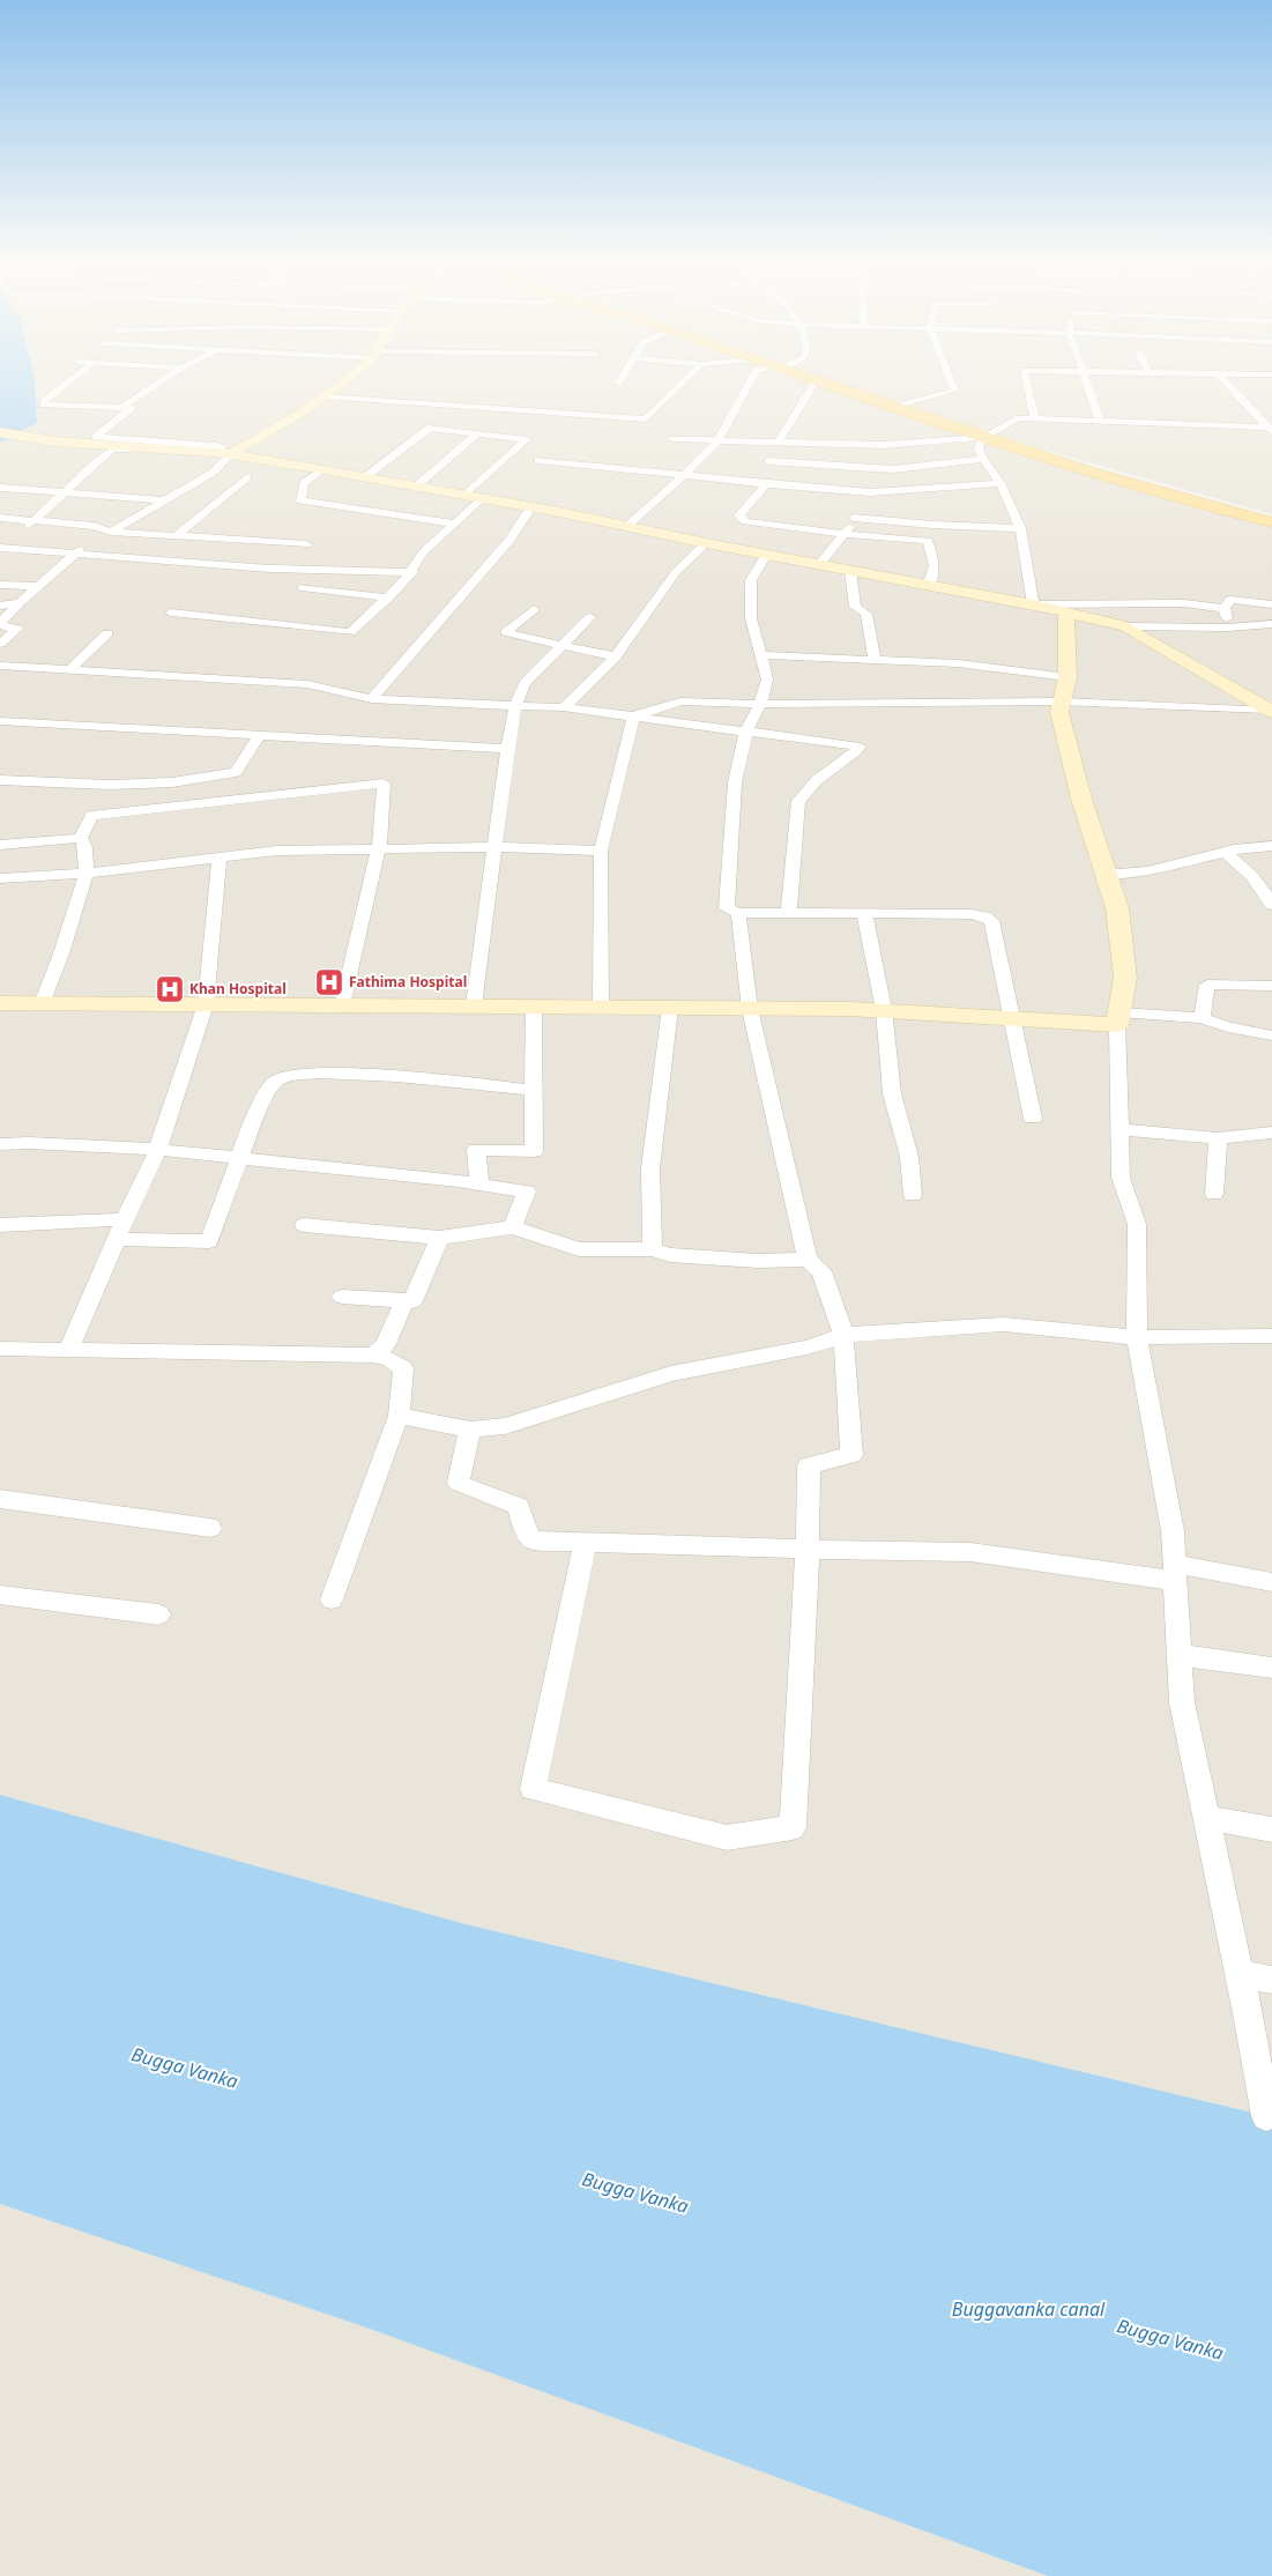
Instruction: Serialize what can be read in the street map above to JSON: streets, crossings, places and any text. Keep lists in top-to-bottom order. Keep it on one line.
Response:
{"water":["Bugga Vanka","Buggavanka canal"],"places":{"hospital":["Fathima Hospital","Khan Hospital"]}}
